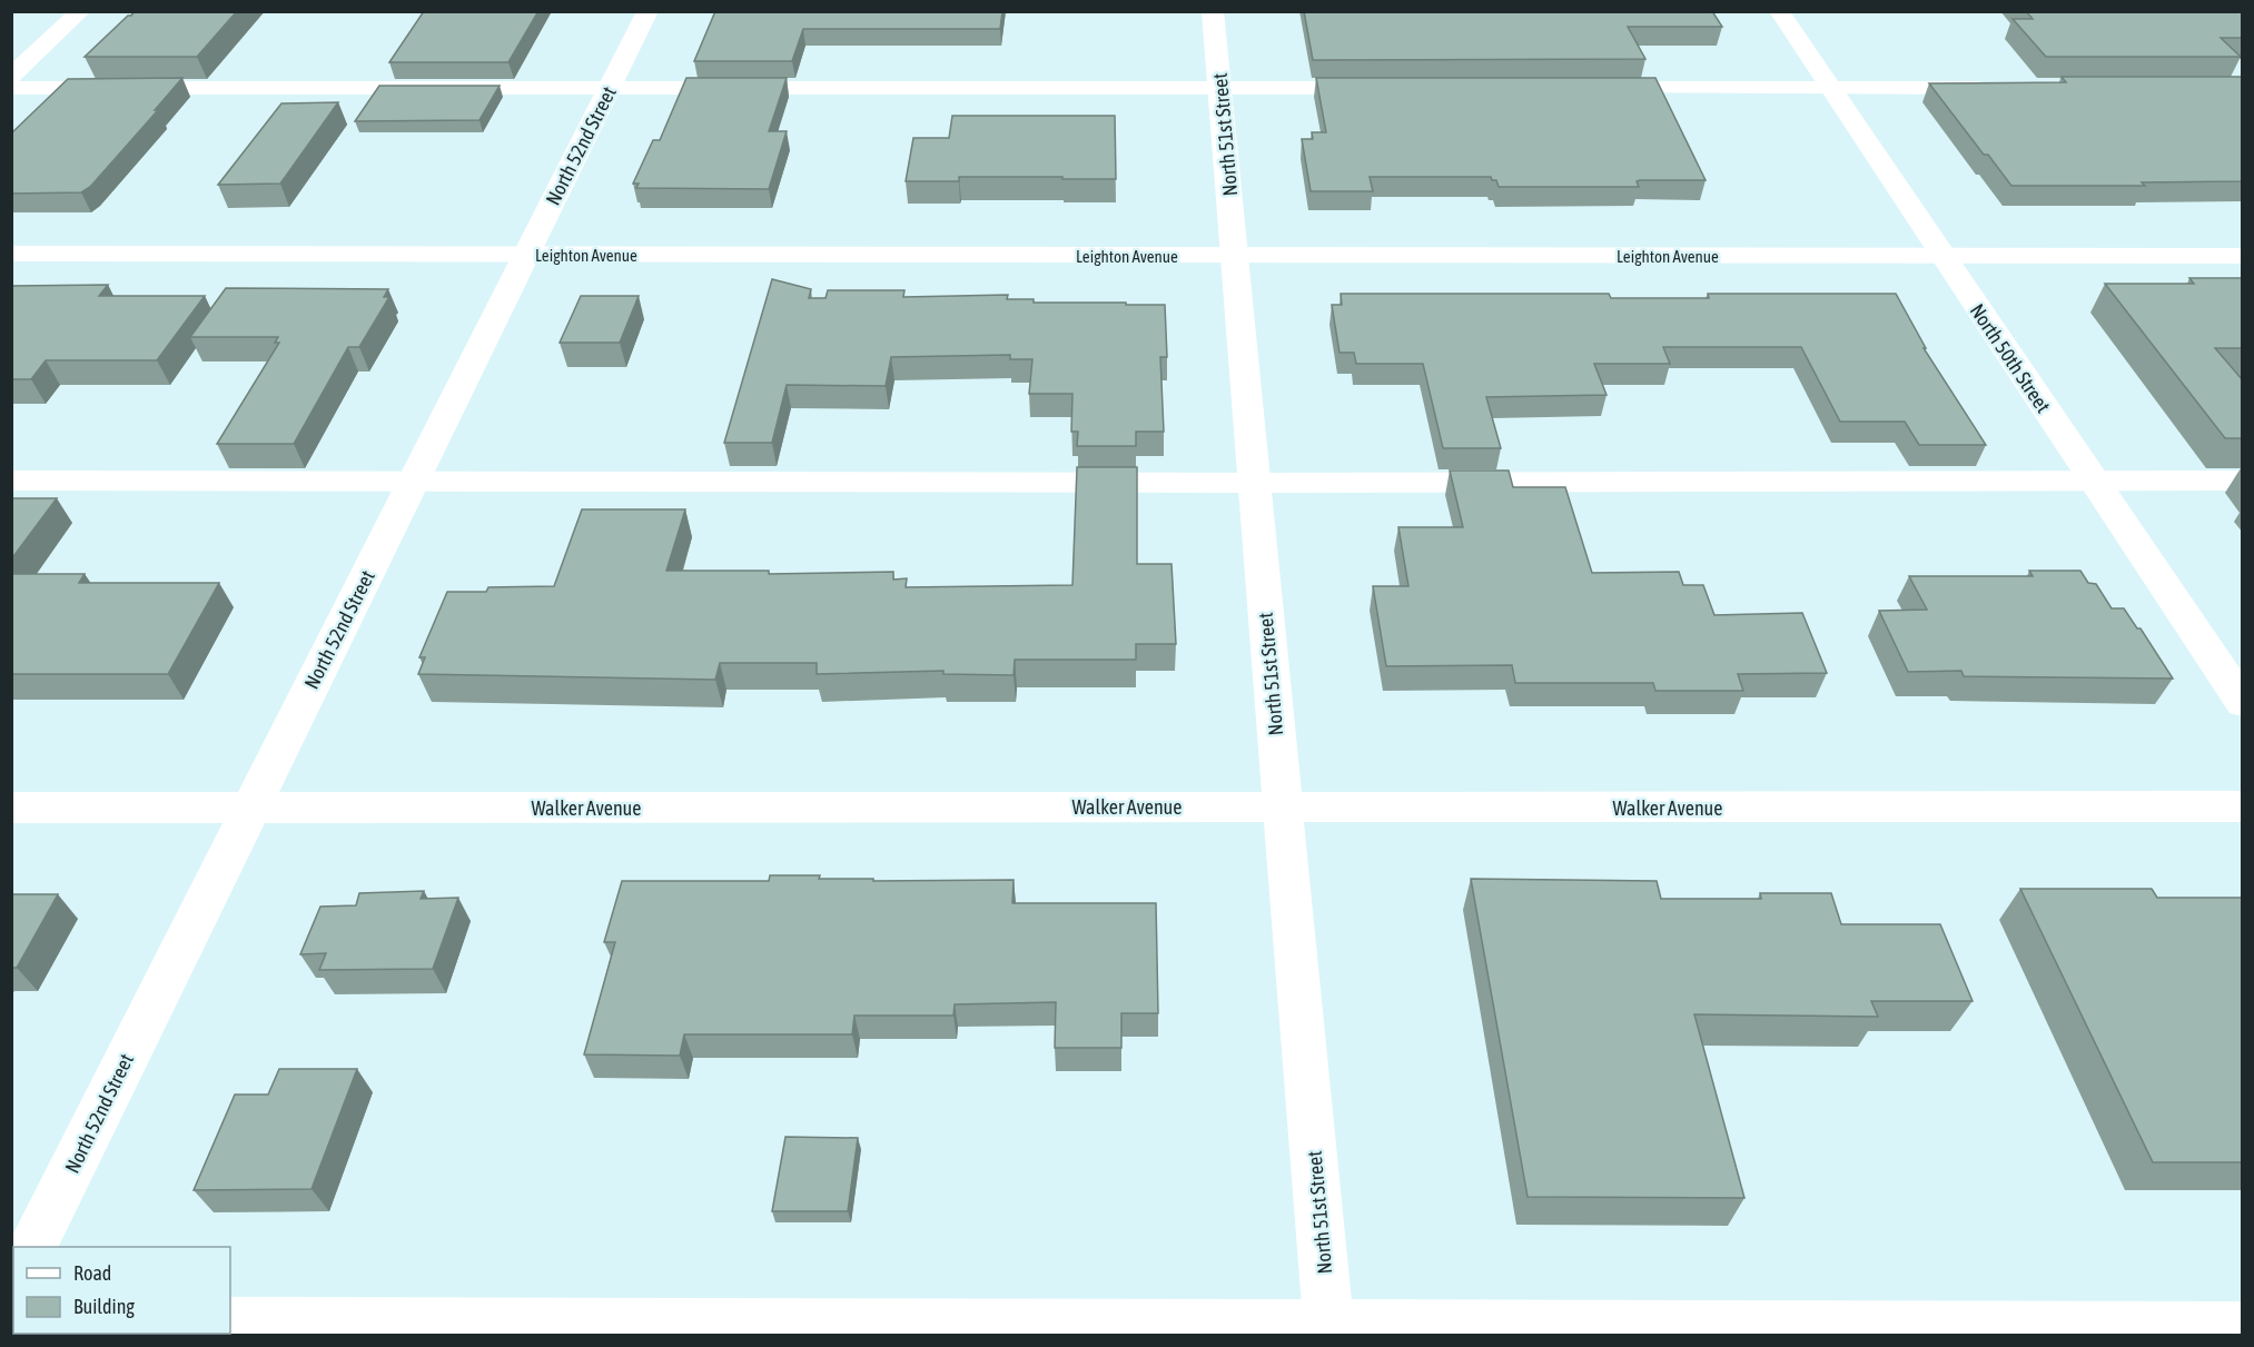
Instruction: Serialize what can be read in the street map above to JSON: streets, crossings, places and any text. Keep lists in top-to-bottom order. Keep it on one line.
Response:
{"streets":{"street":["North 51st Street","North 52nd Street","Leighton Avenue","North 50th Street","Walker Avenue"]},"crossings":[["North 51st Street","Leighton Avenue"],["North 51st Street","Walker Avenue"],["North 52nd Street","Leighton Avenue"],["North 52nd Street","Walker Avenue"],["Leighton Avenue","North 50th Street"]],"legend":["Road","Building"]}
